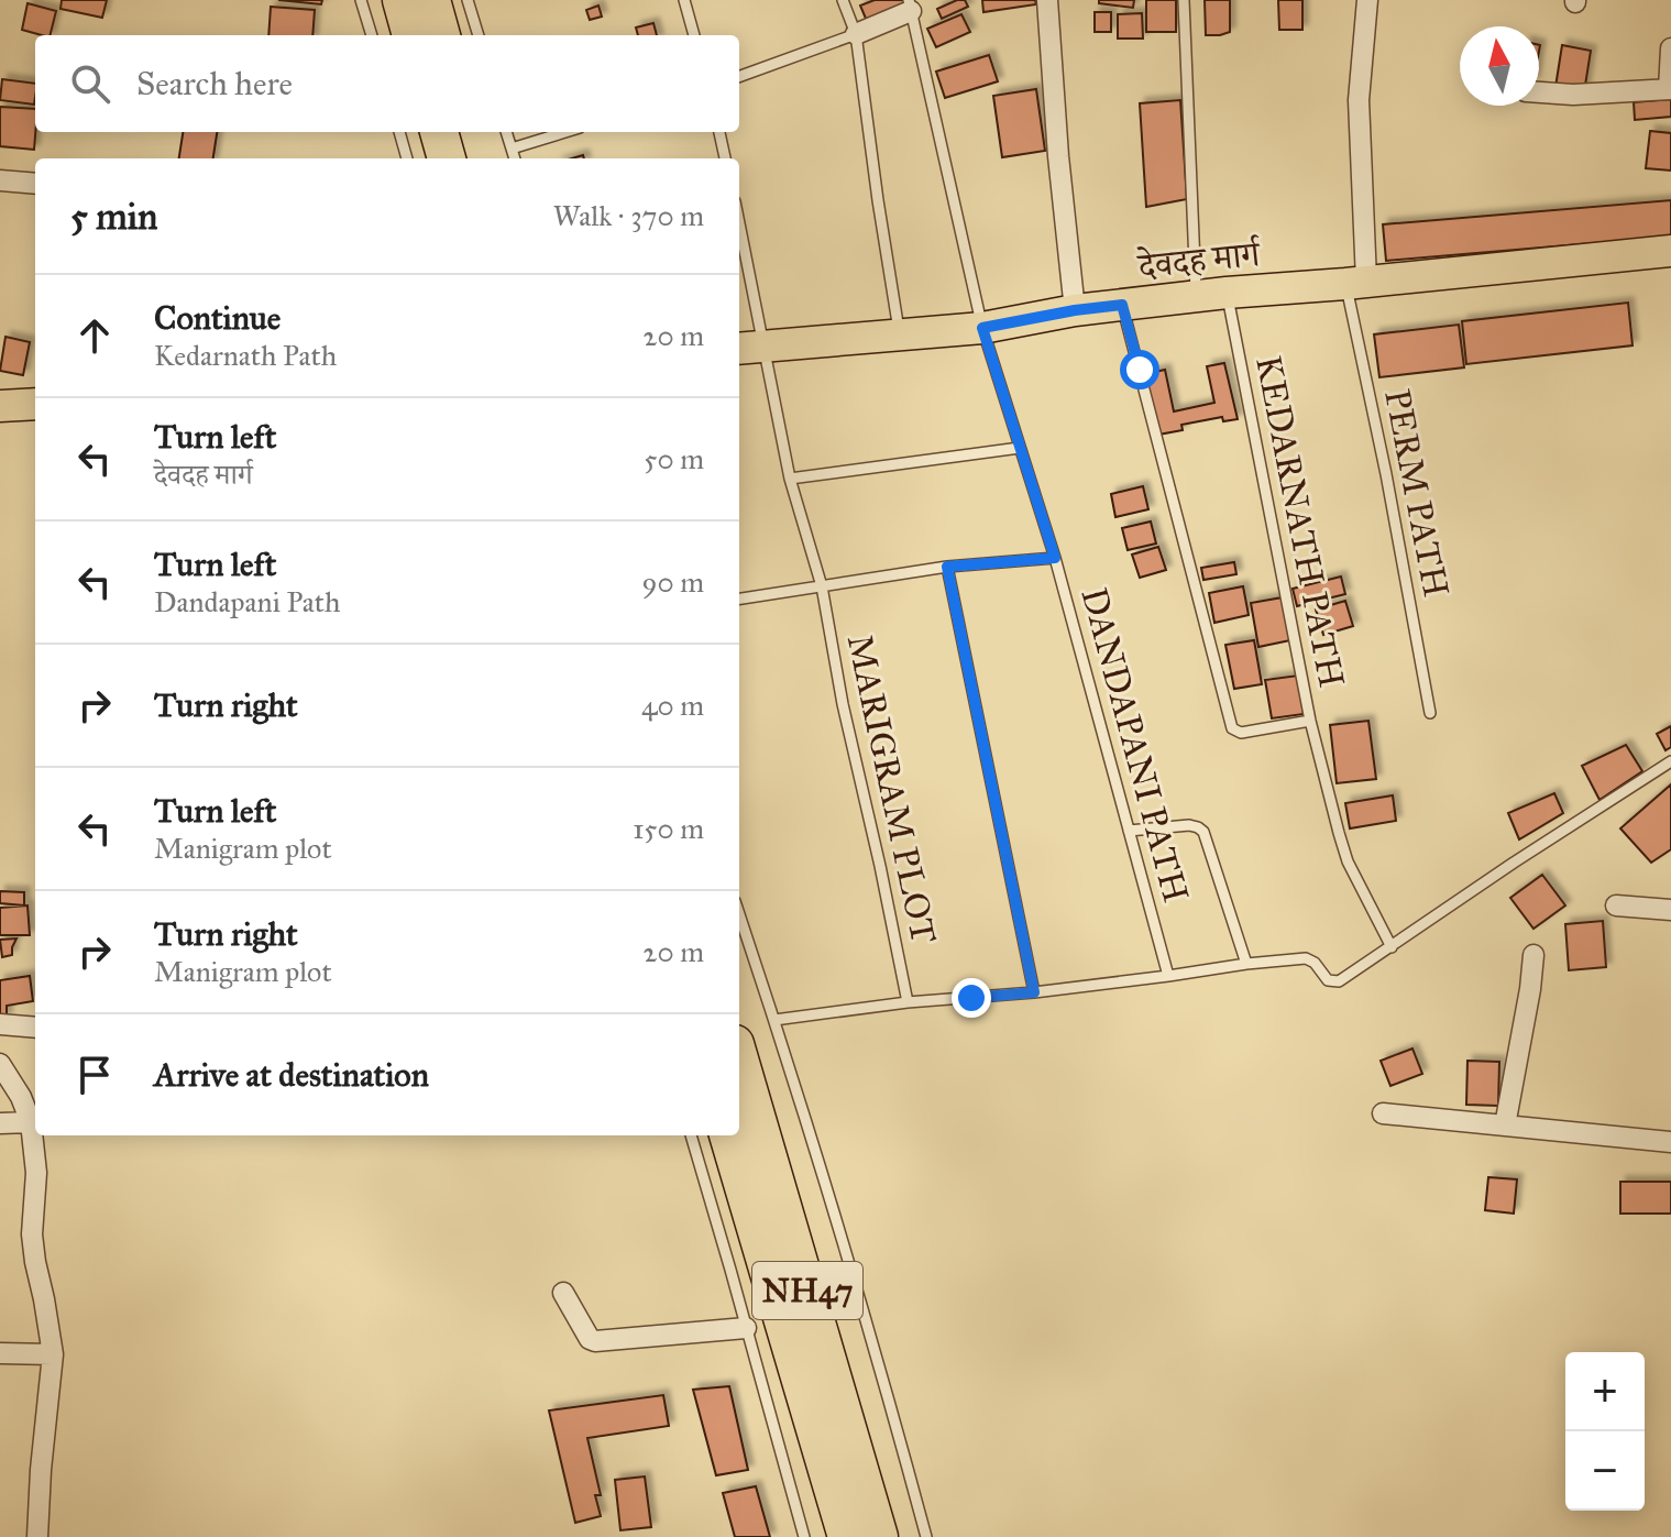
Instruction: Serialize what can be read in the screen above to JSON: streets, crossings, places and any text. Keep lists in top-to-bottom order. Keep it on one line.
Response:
{"streets":{"highway":["NH47"],"main road":["देवदह मार्ग"],"lane":["PERM PATH","KEDARNATH PATH","DANDAPANI PATH","MARIGRAM PLOT"]},"crossings":[["देवदह मार्ग","PERM PATH"],["देवदह मार्ग","KEDARNATH PATH"],["देवदह मार्ग","DANDAPANI PATH"],["देवदह मार्ग","MARIGRAM PLOT"]],"north":"top","page":{"search":"Search here","heading":["5 min","Walk · 370 m"],"list":[["Continue","Kedarnath Path","20 m"],["Turn left","देवदह मार्ग","50 m"],["Turn left","Dandapani Path","90 m"],["Turn right","40 m"],["Turn left","Manigram plot","150 m"],["Turn right","Manigram plot","20 m"],"Arrive at destination"],"map_buttons":["+","−"]}}
